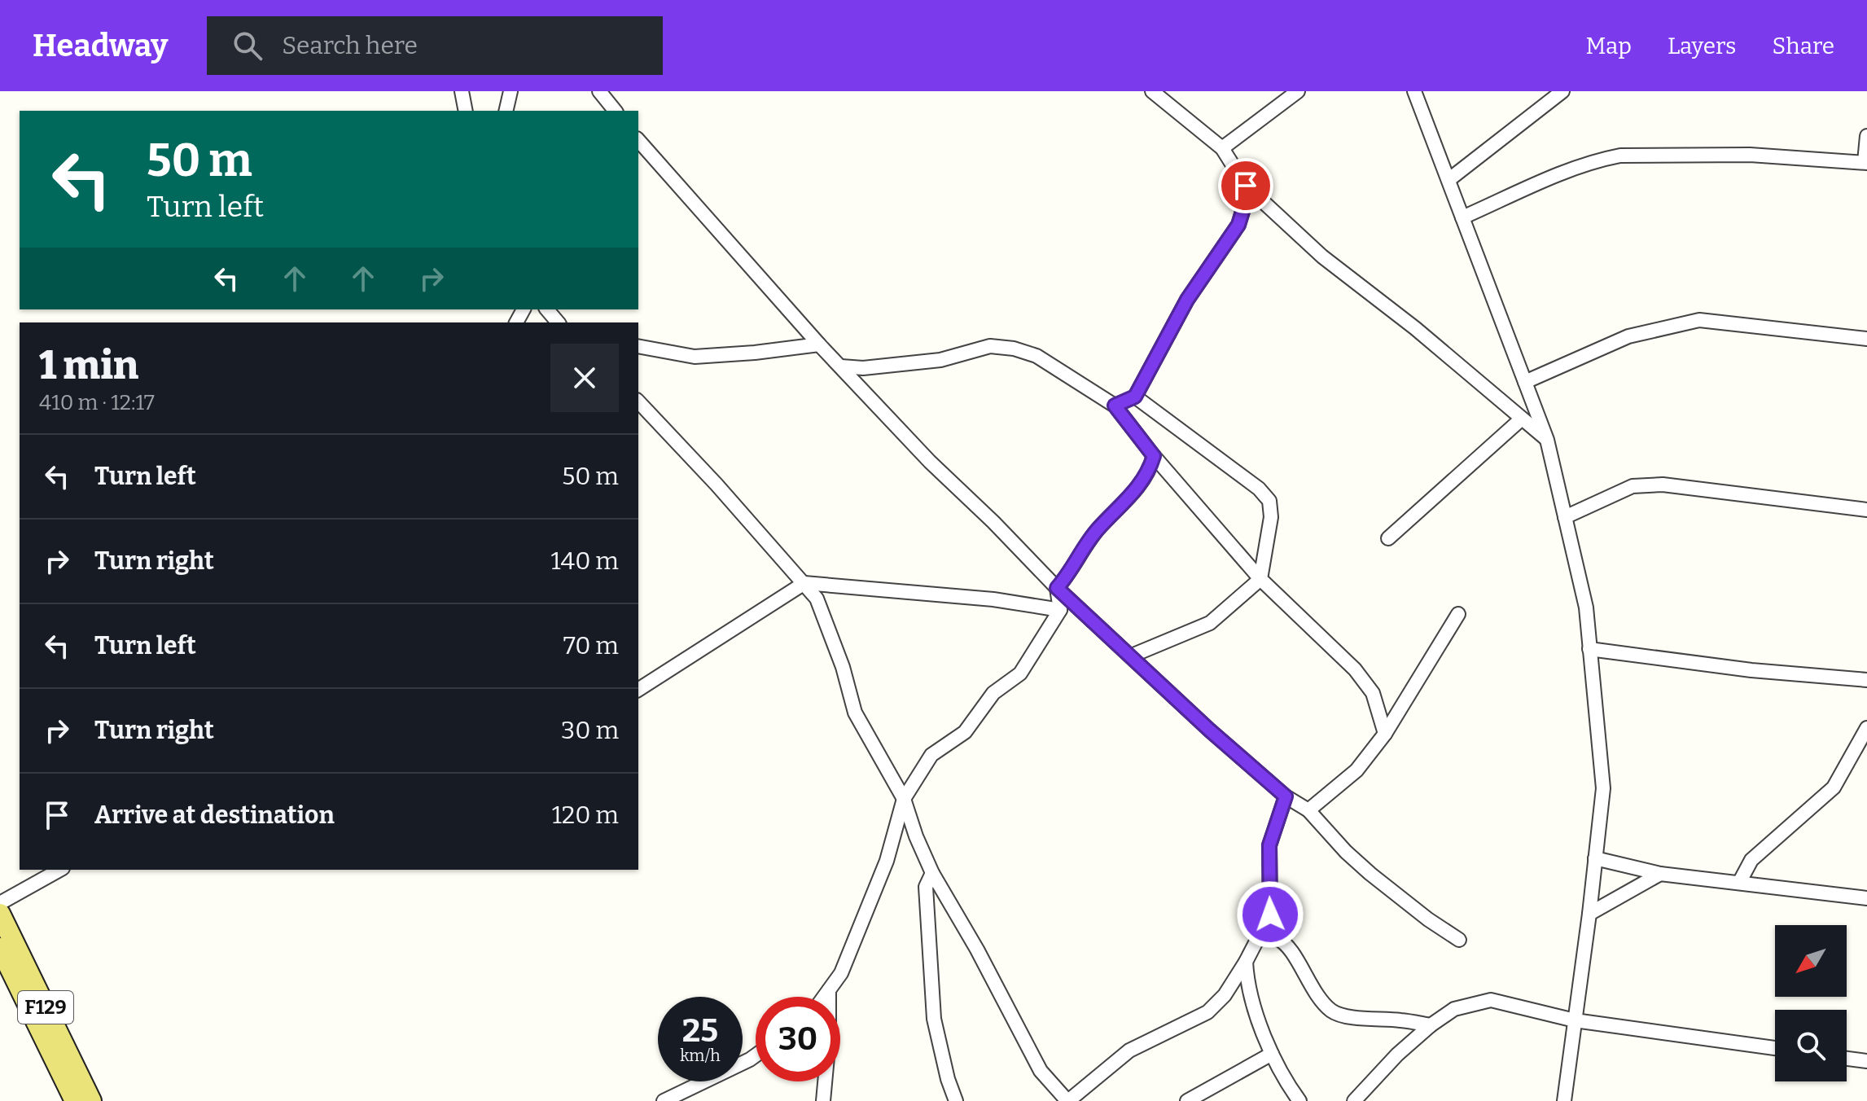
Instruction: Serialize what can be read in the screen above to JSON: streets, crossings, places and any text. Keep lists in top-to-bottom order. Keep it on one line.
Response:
{"streets":{"main road":["F129"]},"north":"bottom left","page":{"header":"Headway","search":"Search here","nav":["Map","Layers","Share"],"turn":["50 m","Turn left"],"heading":["1 min","410 m · 12:17"],"list":[{"name":"Turn left","value":"50 m"},{"name":"Turn right","value":"140 m"},{"name":"Turn left","value":"70 m"},{"name":"Turn right","value":"30 m"},{"name":"Arrive at destination","value":"120 m"}],"speed":"25 km/h","limit":"30"}}
